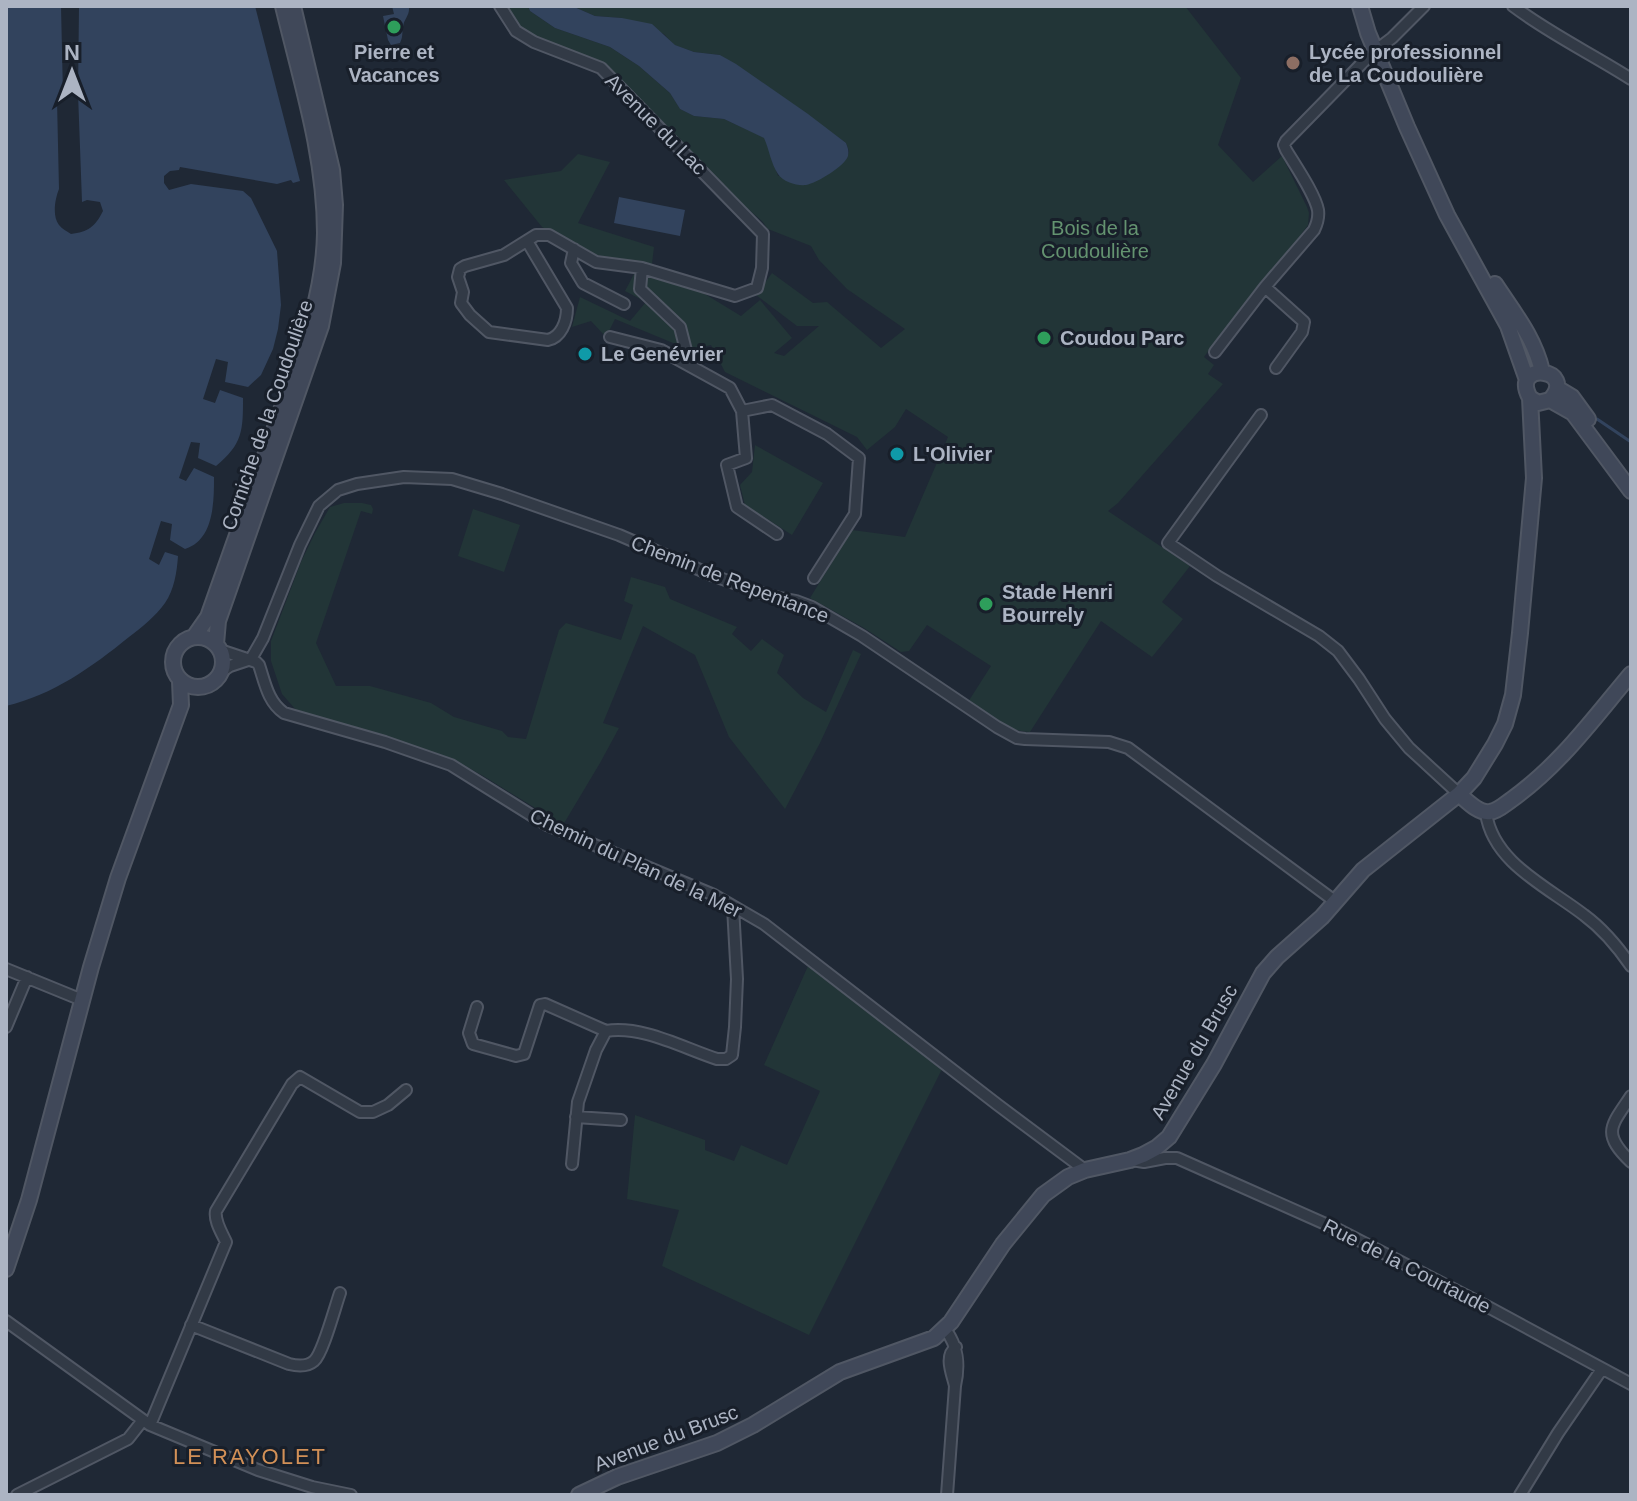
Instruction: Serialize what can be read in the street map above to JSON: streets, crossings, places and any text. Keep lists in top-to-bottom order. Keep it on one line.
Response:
{"streets":{"street":["Avenue du Lac","Corniche de la Coudoulière","Chemin de Repentance","Chemin du Plan de la Mer","Avenue du Brusc","Rue de la Courtaude"]},"crossings":[["Chemin de Repentance","Chemin du Plan de la Mer"],["Chemin de Repentance","Avenue du Brusc"],["Chemin du Plan de la Mer","Avenue du Brusc"],["Avenue du Brusc","Rue de la Courtaude"]],"districts":["LE RAYOLET"],"parks":["Bois de la Coudoulière"],"places":["Pierre et Vacances","Lycée professionnel de La Coudoulière","Coudou Parc","Le Genévrier","L'Olivier","Stade Henri Bourrely"],"north":"top"}
